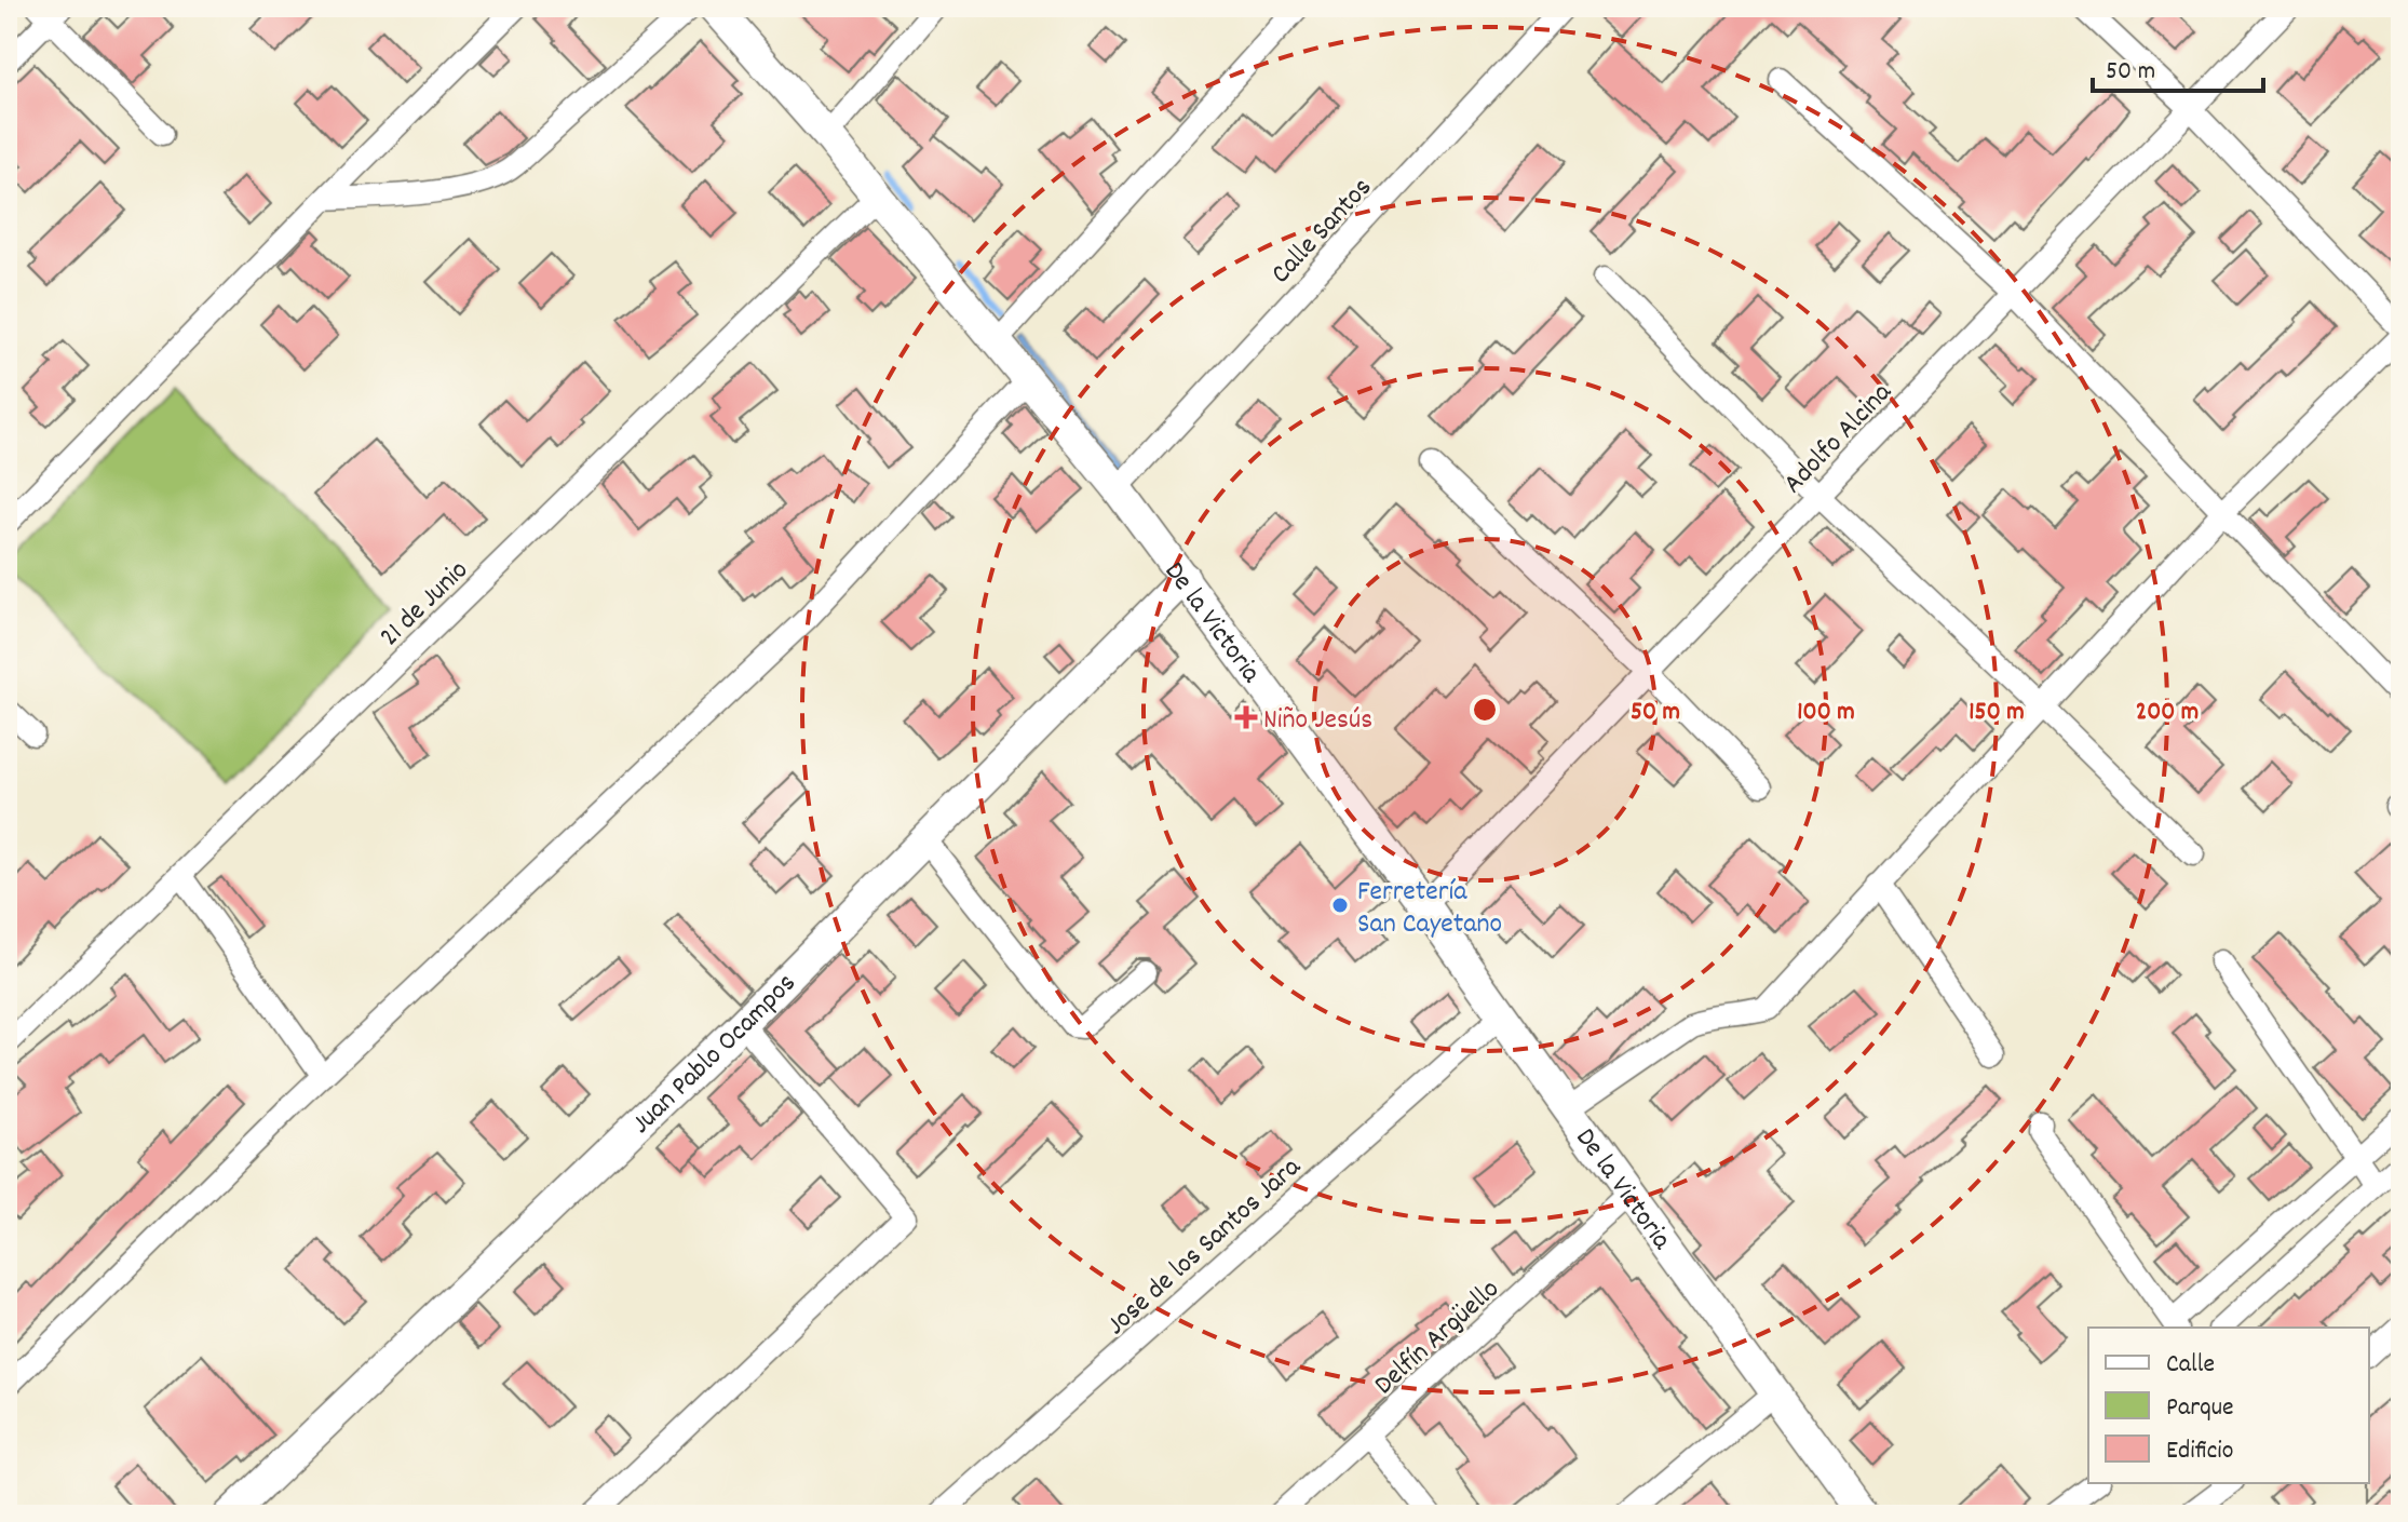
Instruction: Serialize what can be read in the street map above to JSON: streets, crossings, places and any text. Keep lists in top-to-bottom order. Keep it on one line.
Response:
{"streets":{"main road":["De la Victoria","Juan Pablo Ocampos"],"street":["Calle Santos","Adolfo Alcina","21 de Junio","Jose de los Santos Jara","Delfín Argüello"]},"crossings":[["Calle Santos","De la Victoria"],["Adolfo Alcina","De la Victoria"],["21 de Junio","De la Victoria"],["De la Victoria","Juan Pablo Ocampos"],["De la Victoria","Jose de los Santos Jara"],["De la Victoria","Delfín Argüello"]],"places":{"health":["Niño Jesús"],"other":["Ferretería San Cayetano"]},"legend":["Calle","Parque","Edificio"],"scale_bar":"50 m","rings":["50 m","100 m","150 m","200 m"]}
